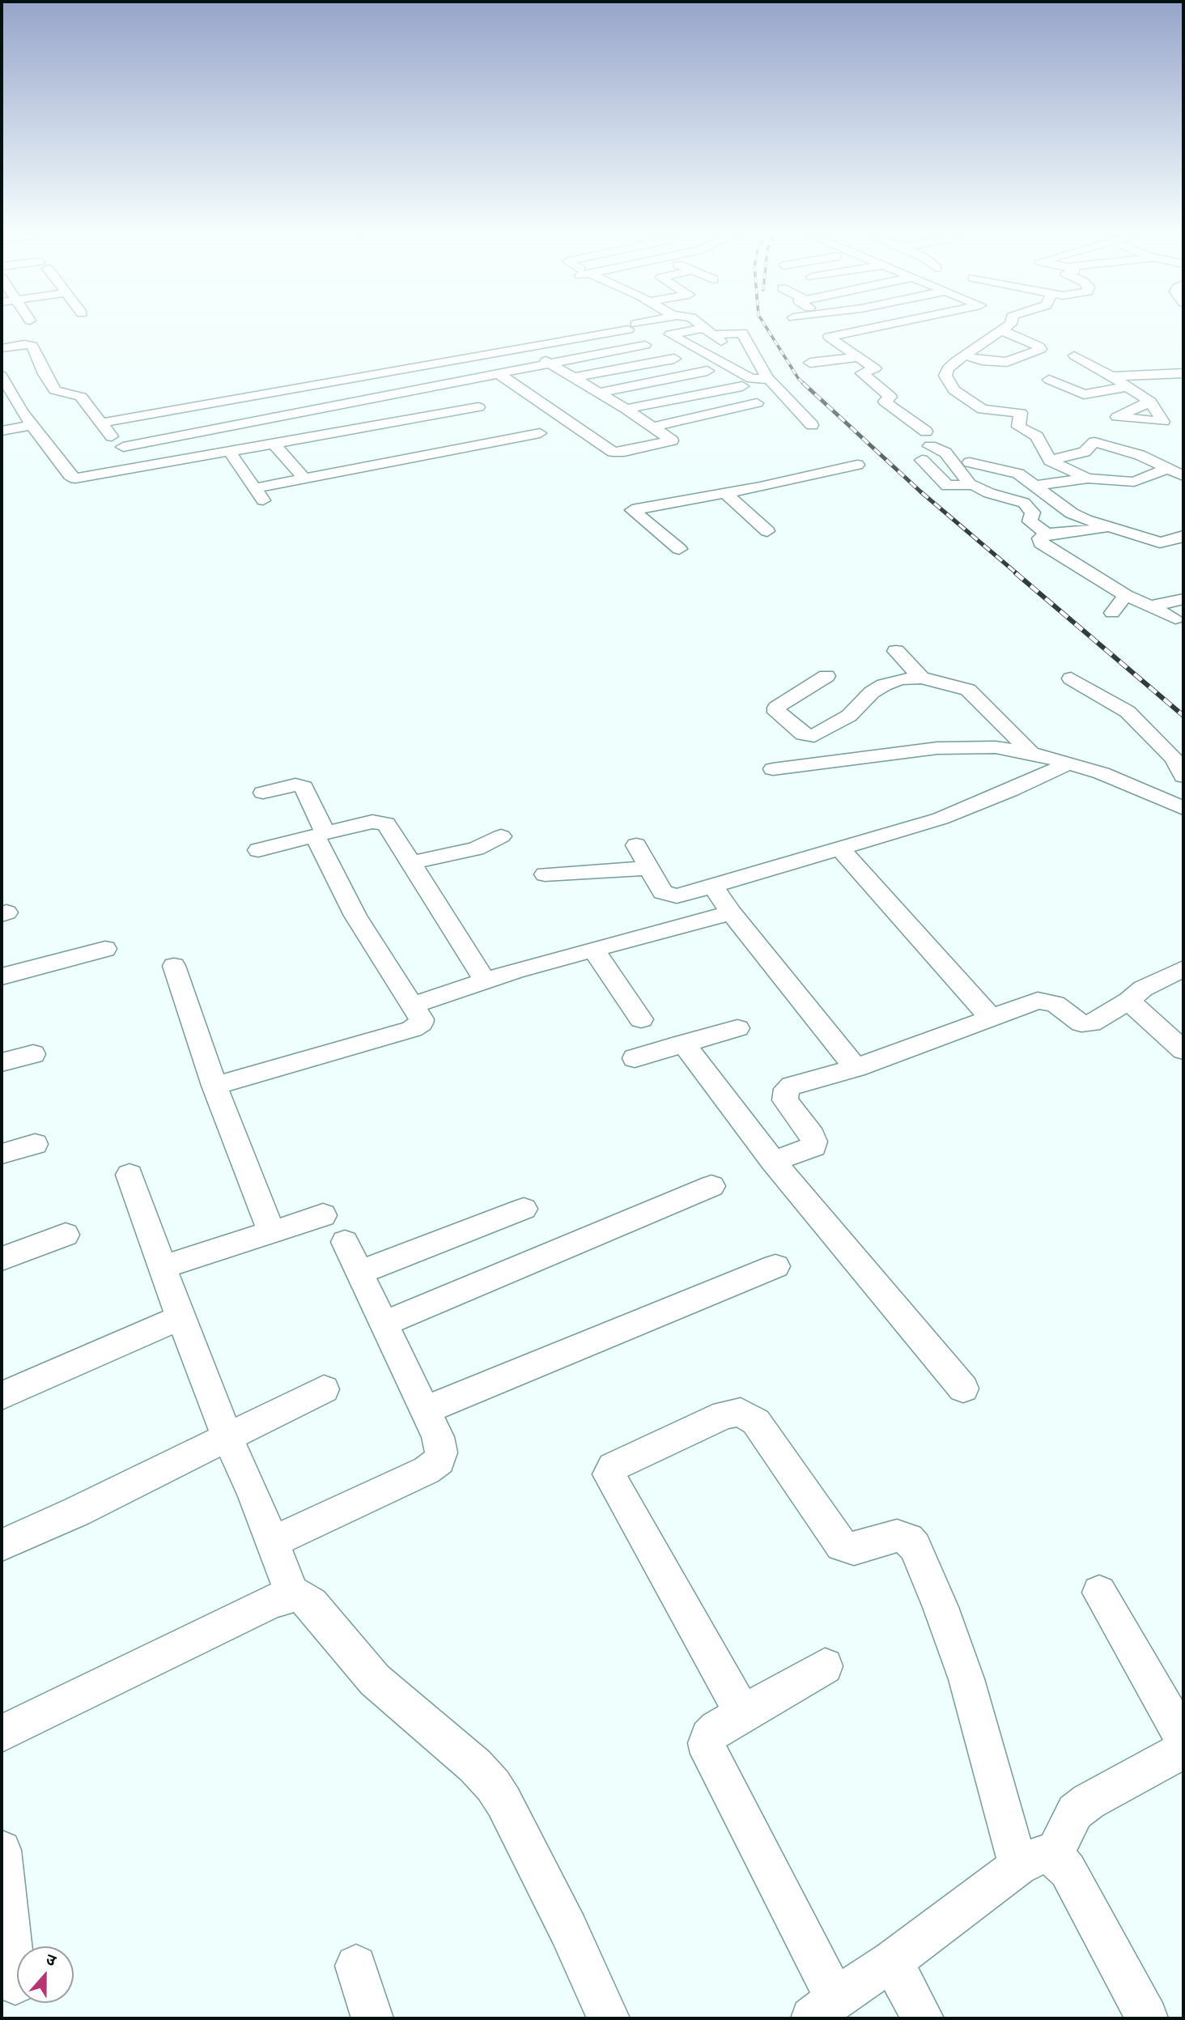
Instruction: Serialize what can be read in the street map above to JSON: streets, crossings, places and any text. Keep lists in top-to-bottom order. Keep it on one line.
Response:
{"north":"top"}
